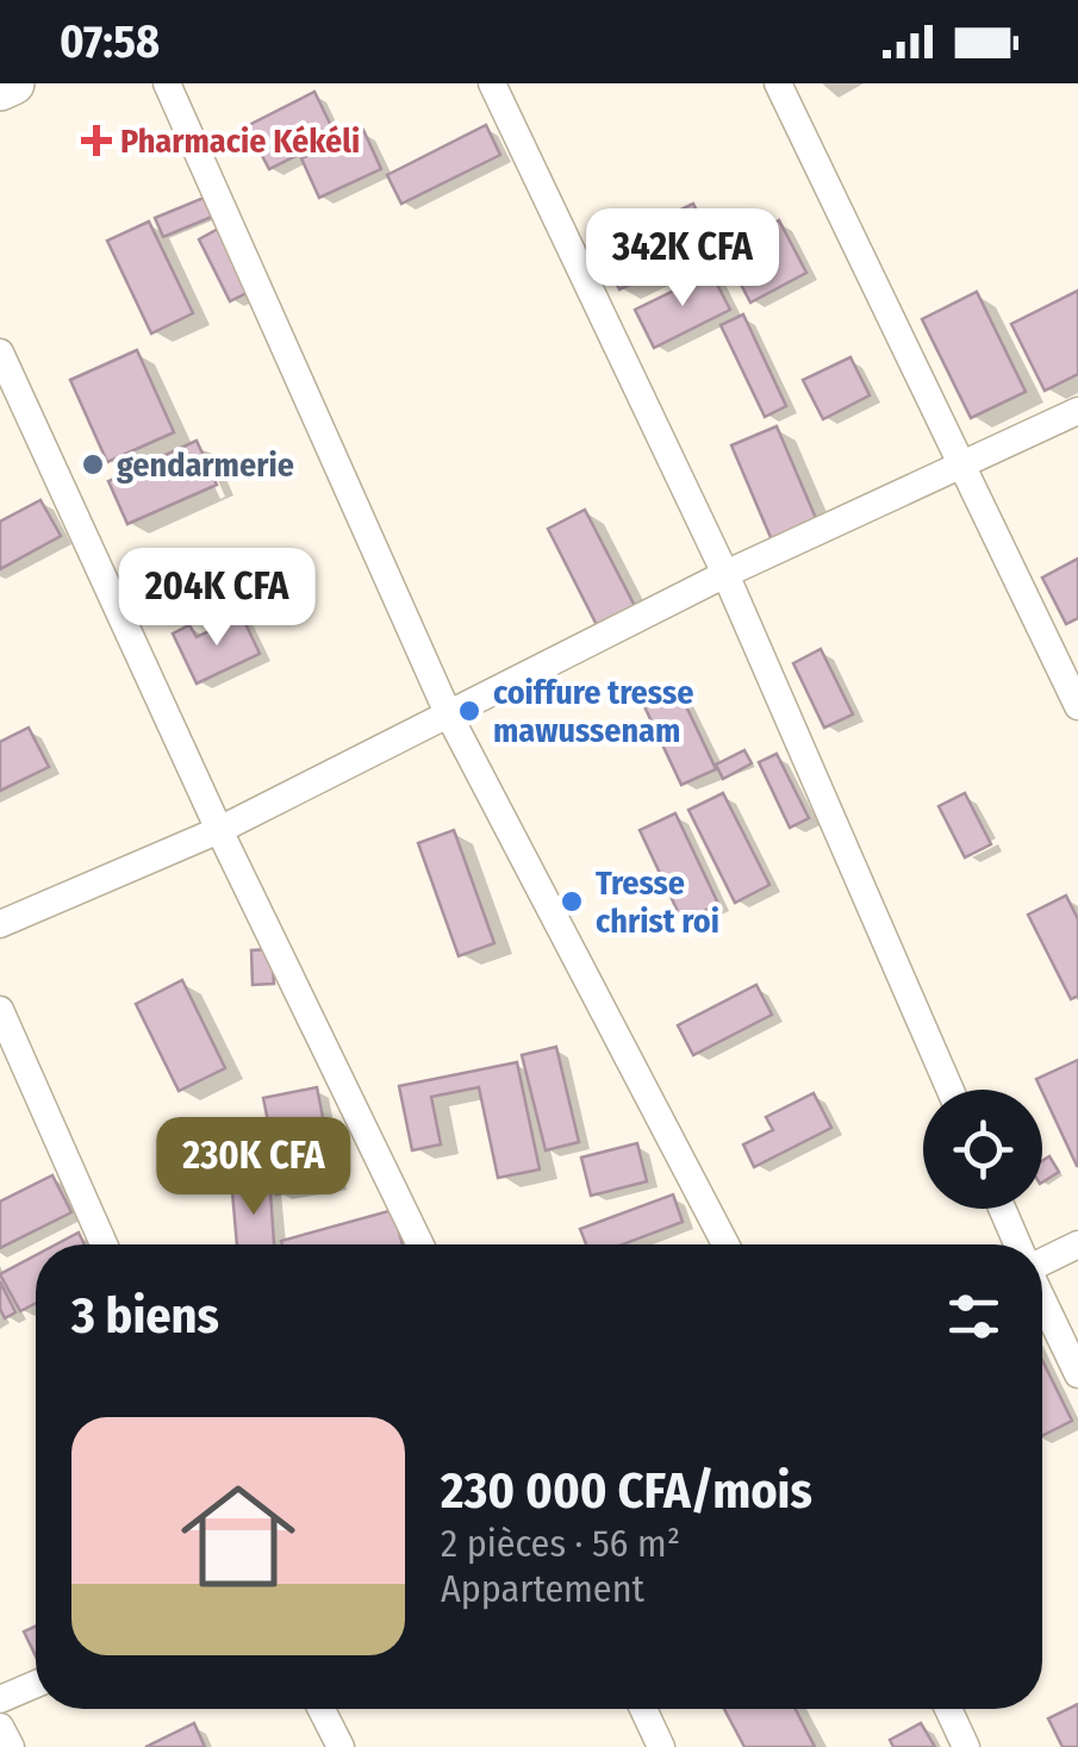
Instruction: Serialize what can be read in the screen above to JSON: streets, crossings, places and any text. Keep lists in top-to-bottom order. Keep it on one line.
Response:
{"places":{"health":["Pharmacie Kékéli"],"other":["gendarmerie","coiffure tresse mawussenam","Tresse christ roi"]},"page":{"status":"07:58","price":["342K CFA","204K CFA","230K CFA"],"heading":"3 biens","list":[{"name":"230 000 CFA/mois","note":"2 pièces · 56 m² · Appartement"}]}}
